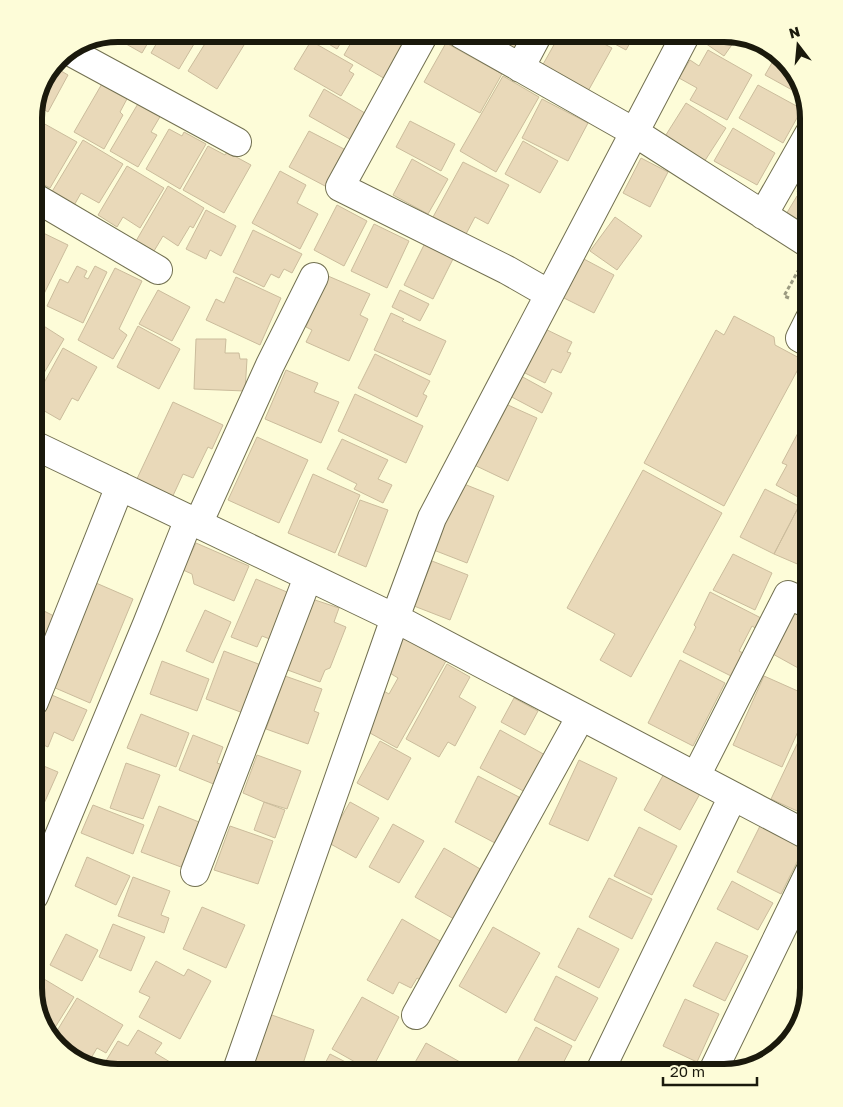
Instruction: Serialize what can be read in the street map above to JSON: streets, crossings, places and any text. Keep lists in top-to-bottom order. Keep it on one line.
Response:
{"scale_bar":"20 m","north":"top"}
